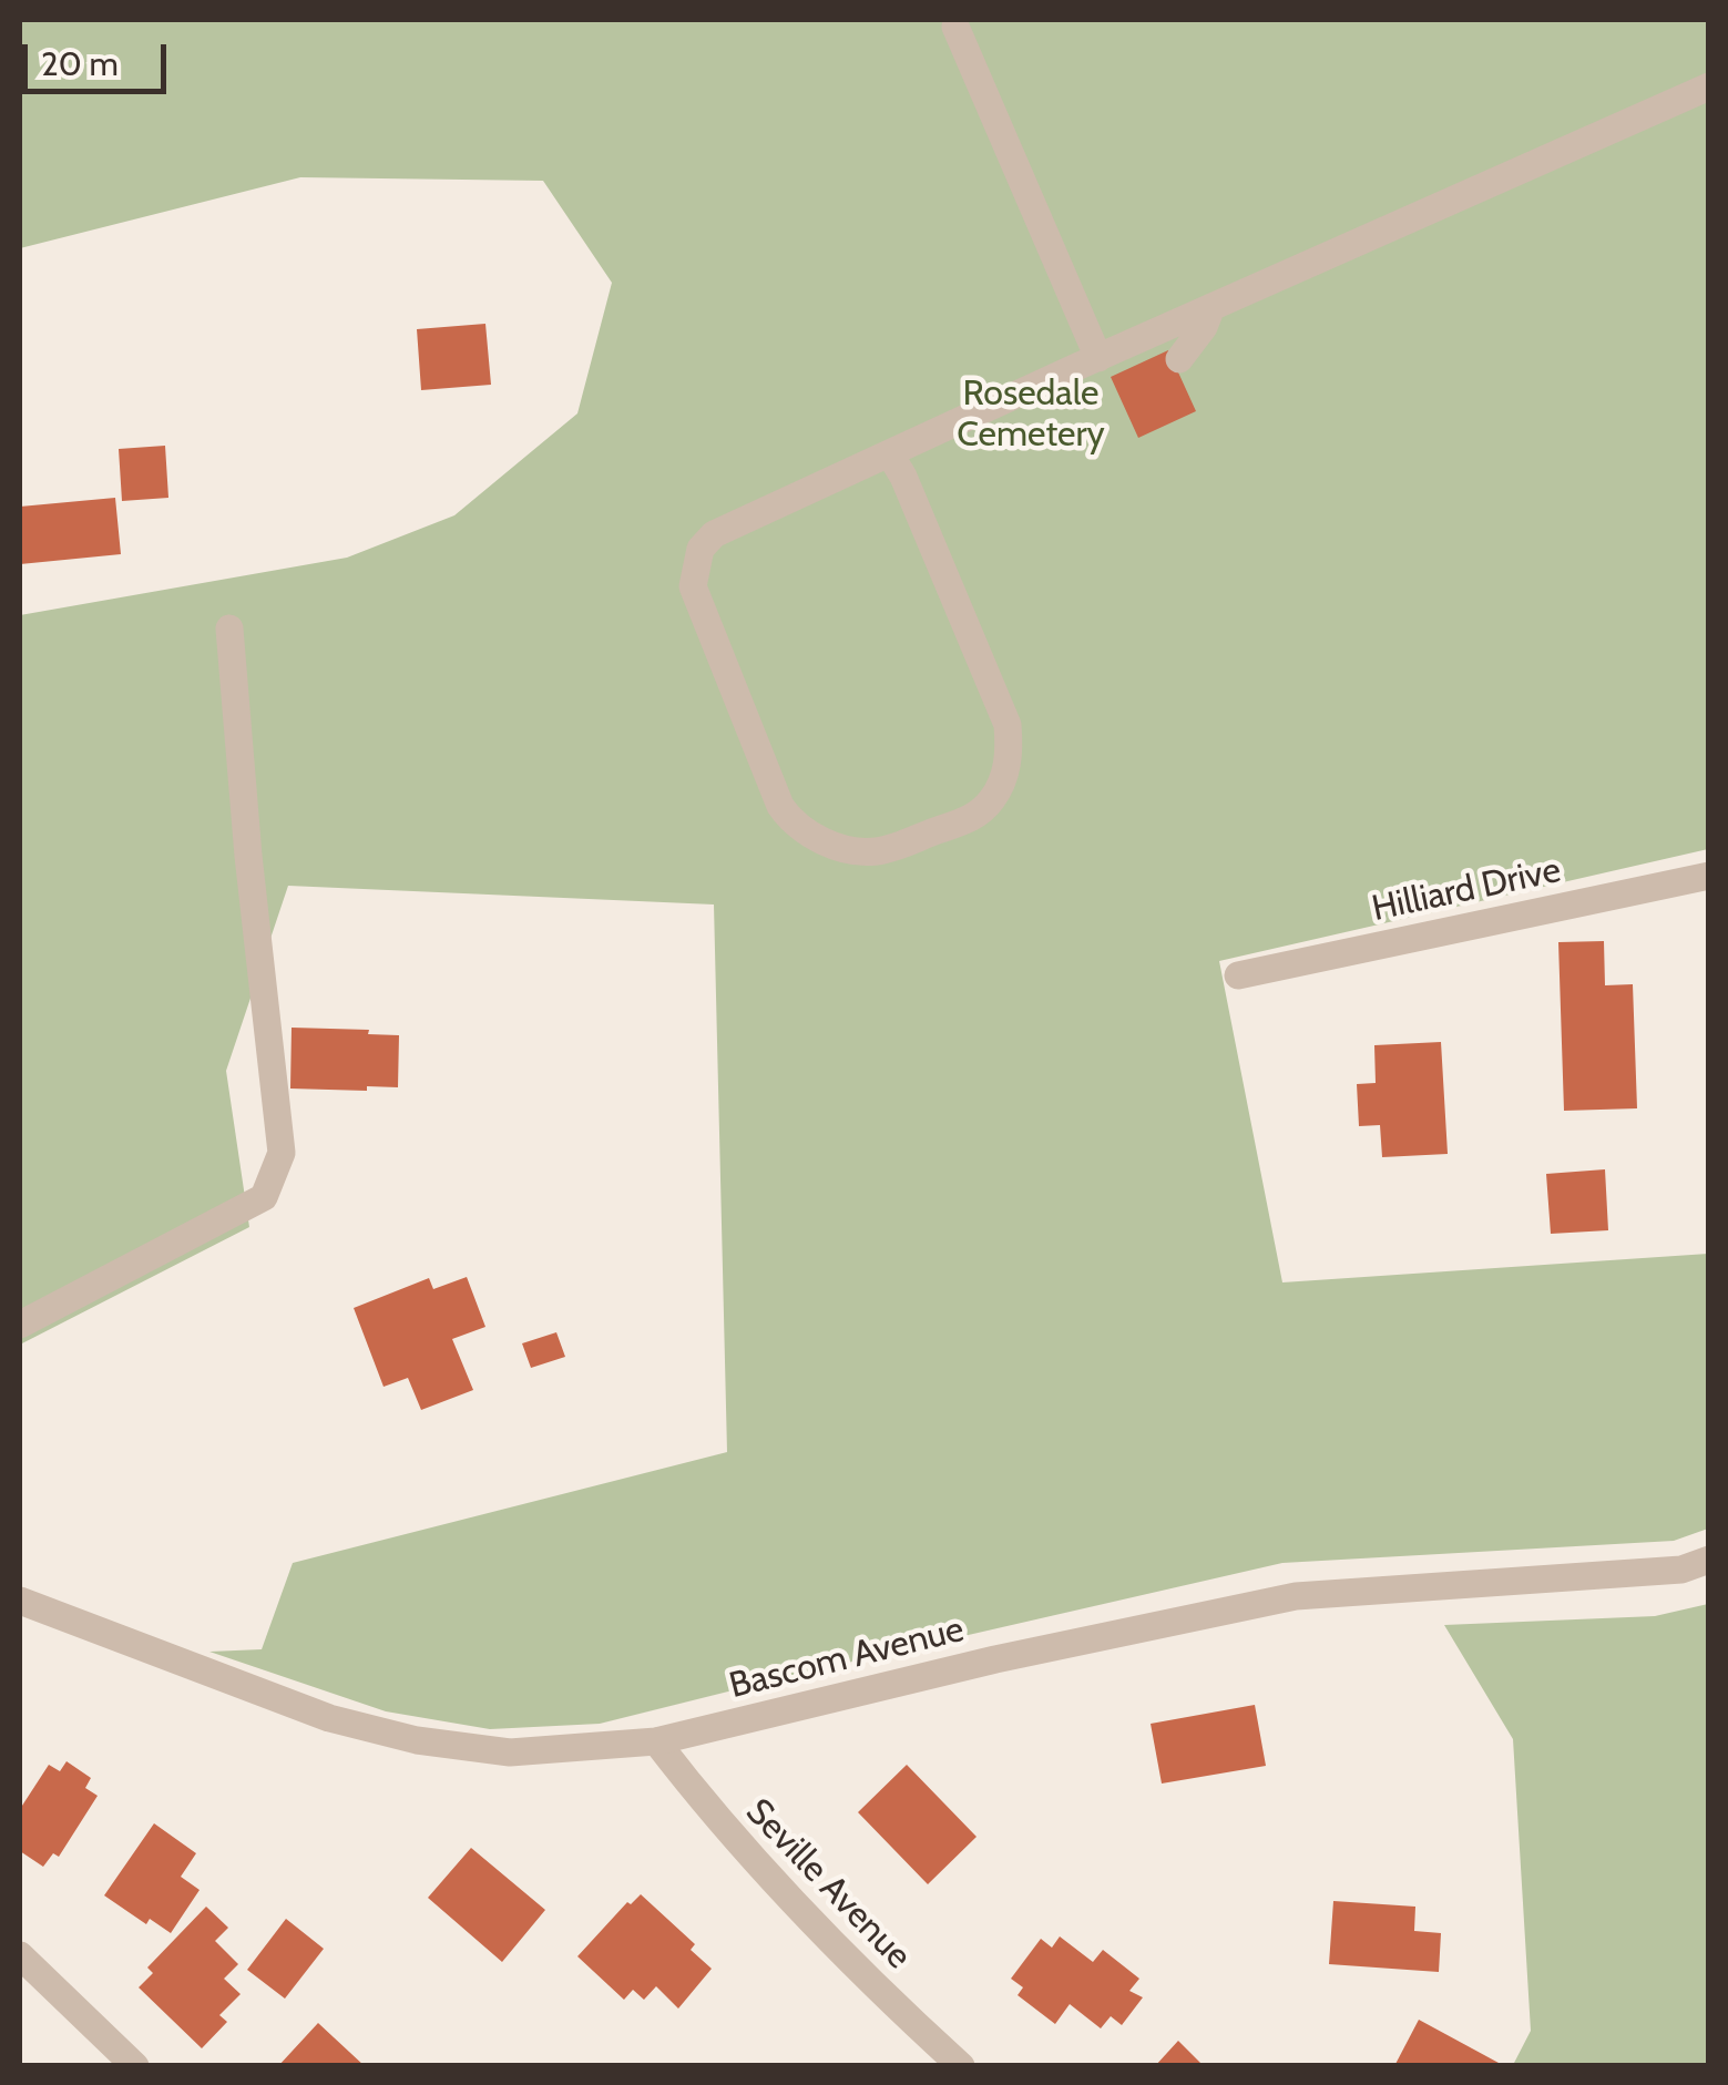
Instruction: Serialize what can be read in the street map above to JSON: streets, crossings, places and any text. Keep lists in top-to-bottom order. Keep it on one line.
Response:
{"streets":{"street":["Hilliard Drive","Bascom Avenue","Seville Avenue"]},"crossings":[["Bascom Avenue","Seville Avenue"]],"parks":["Rosedale Cemetery"],"scale_bar":"20 m"}
